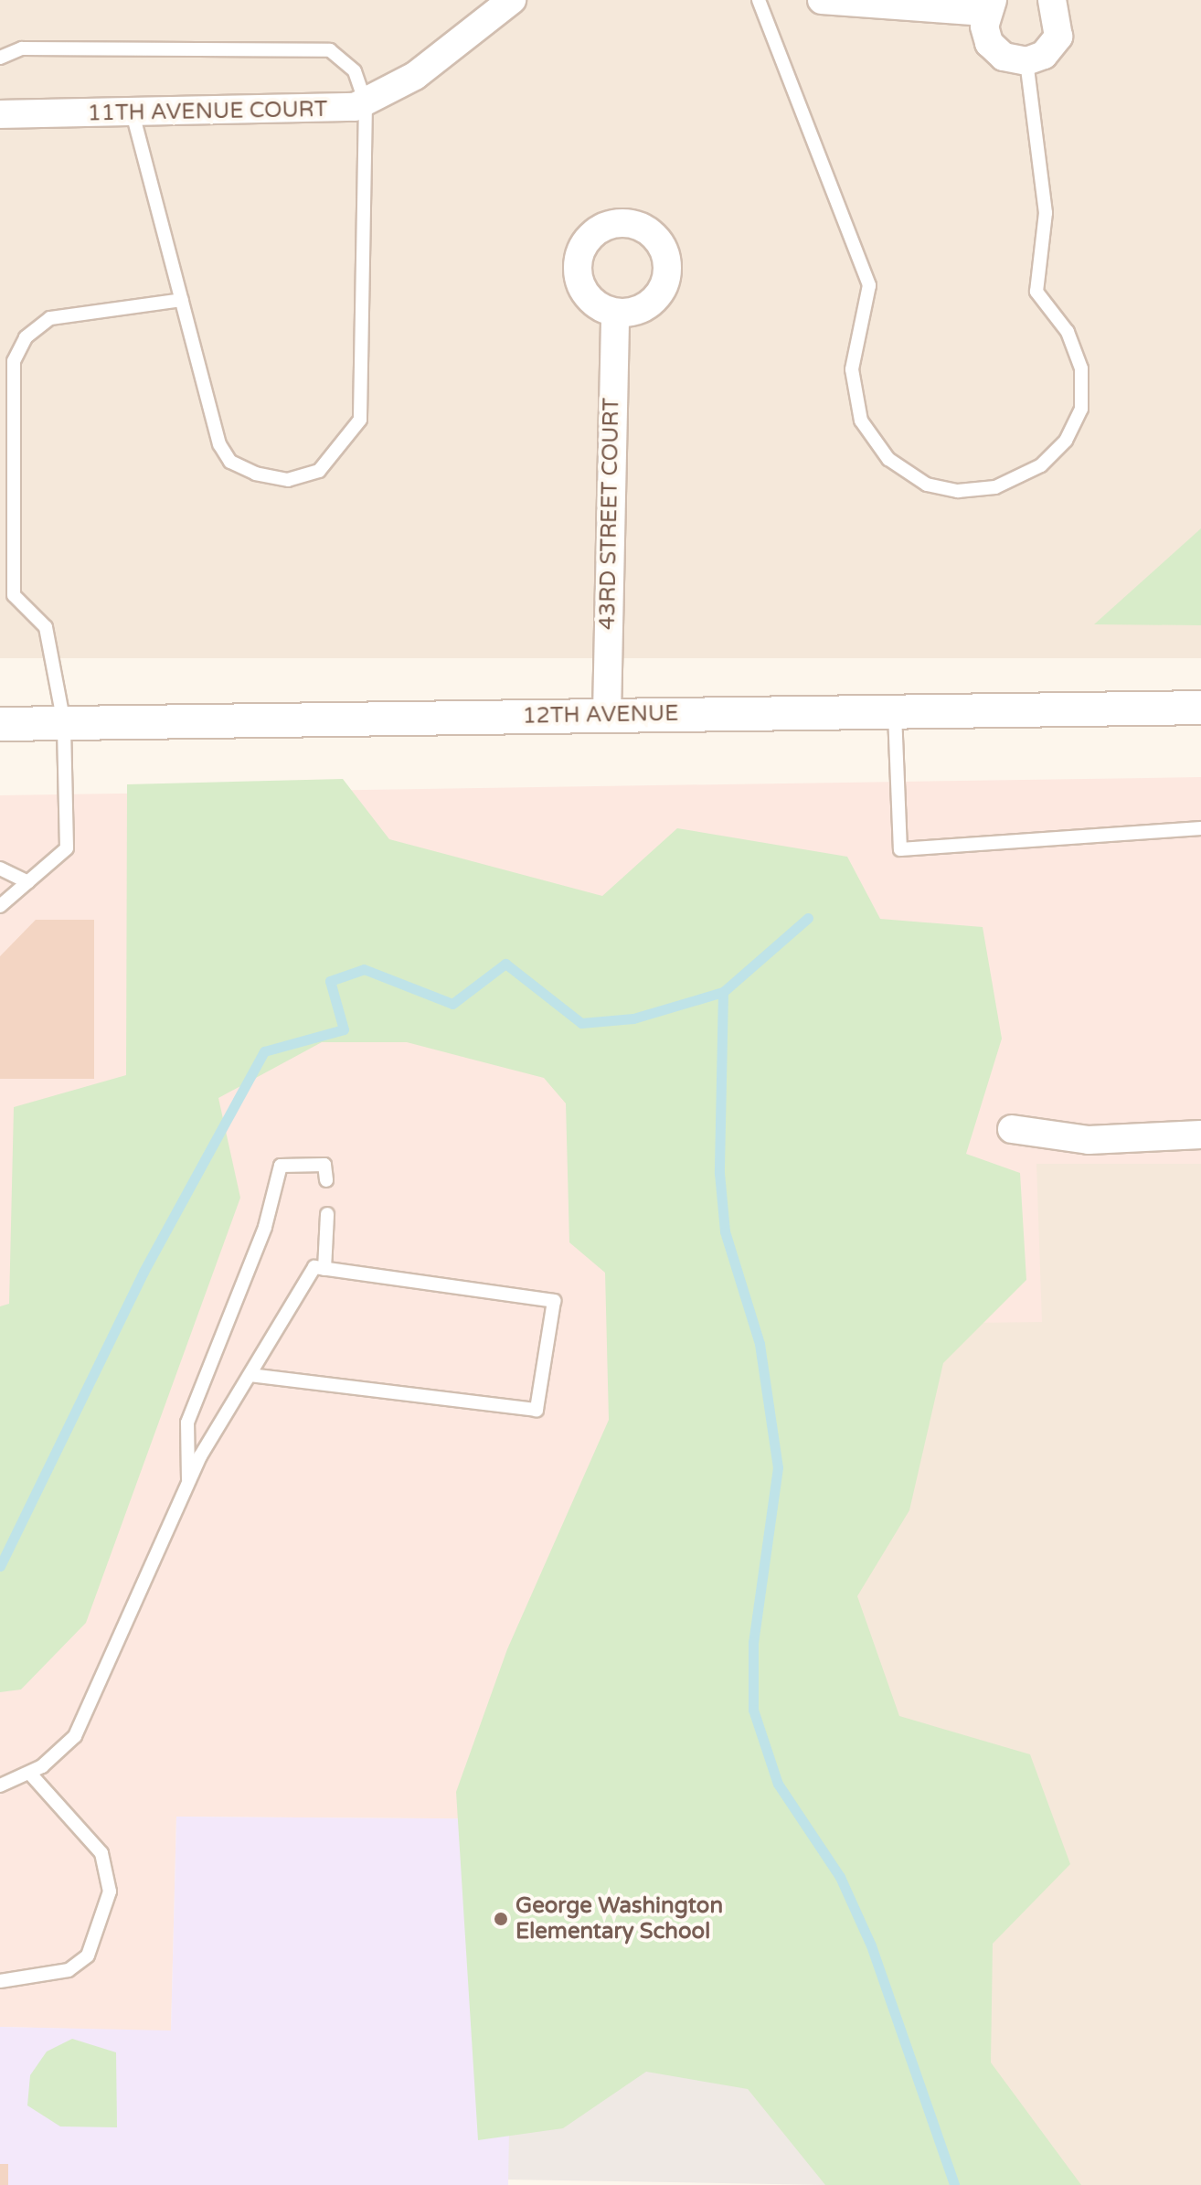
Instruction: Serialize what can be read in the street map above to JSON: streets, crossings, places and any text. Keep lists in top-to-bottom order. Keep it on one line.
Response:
{"streets":{"street":["11TH AVENUE COURT","43RD STREET COURT","12TH AVENUE"]},"crossings":[["43RD STREET COURT","12TH AVENUE"]],"places":["George Washington Elementary School"]}
